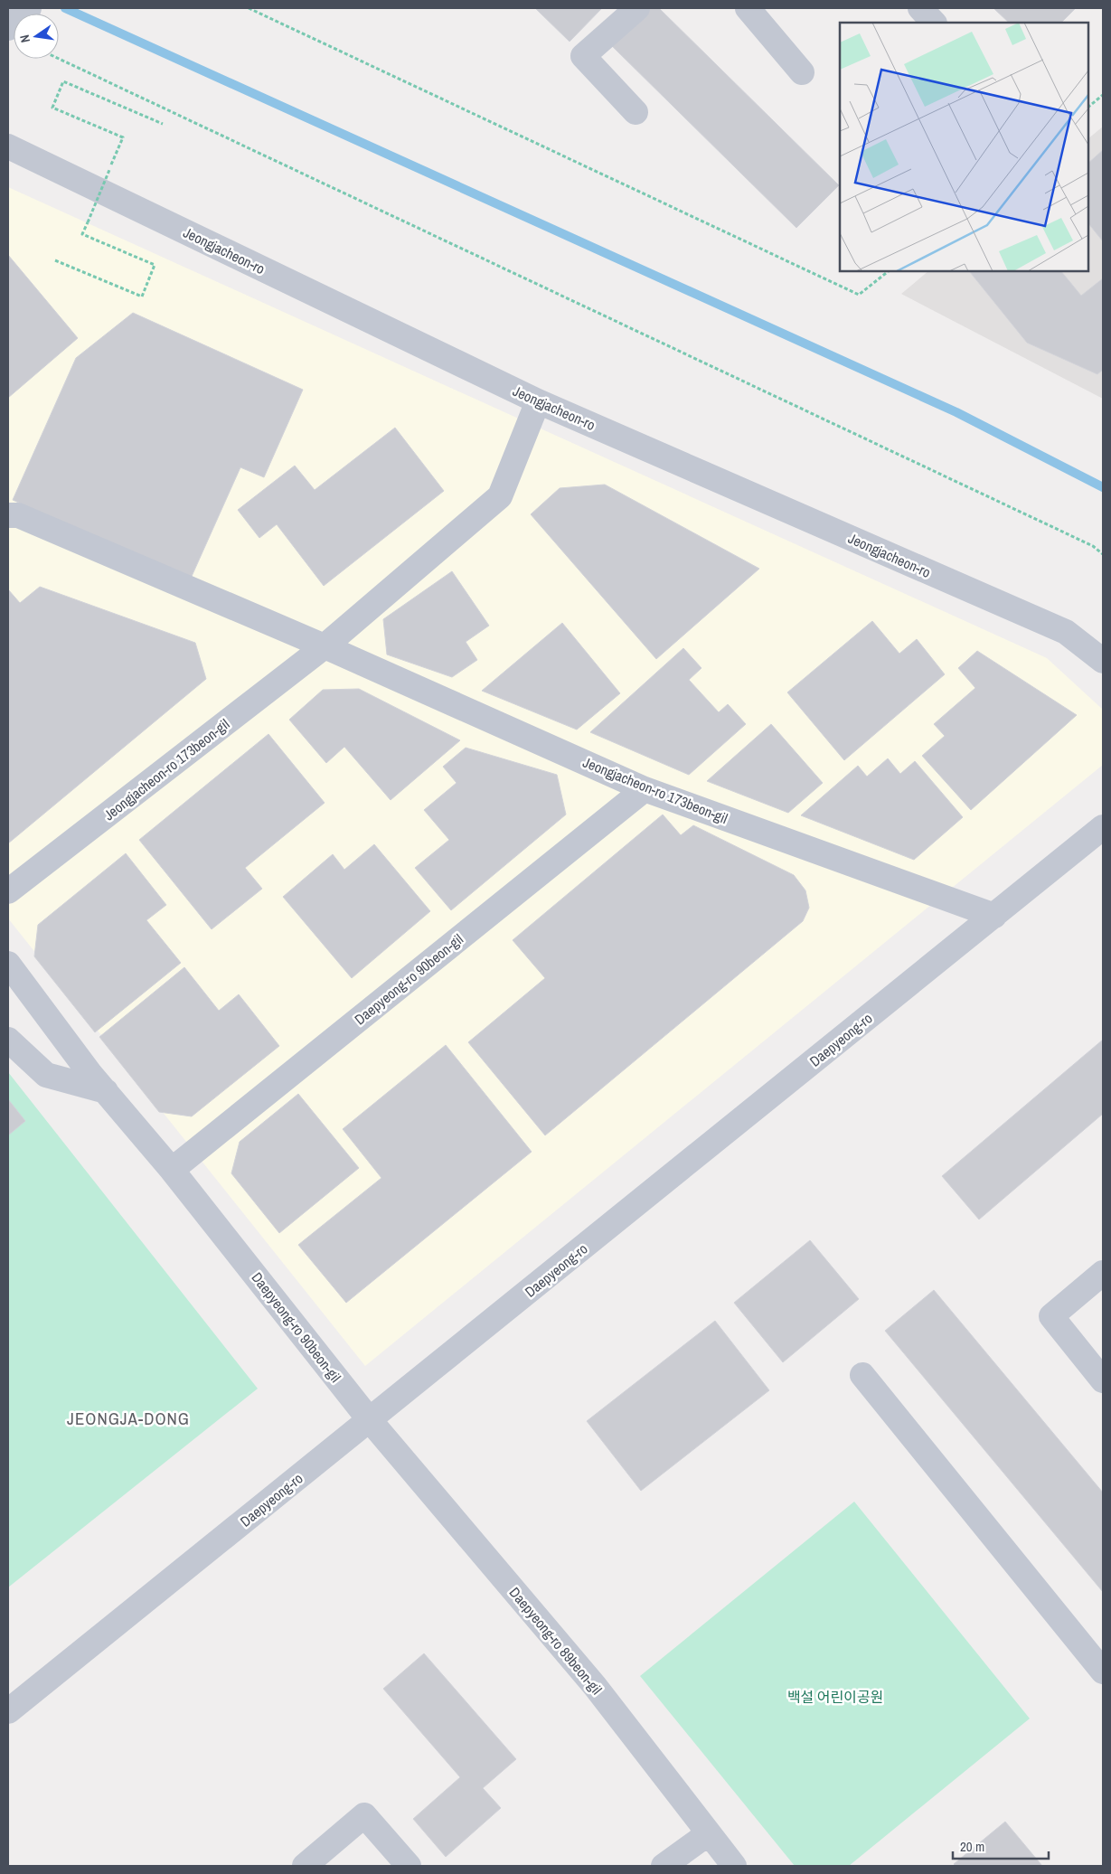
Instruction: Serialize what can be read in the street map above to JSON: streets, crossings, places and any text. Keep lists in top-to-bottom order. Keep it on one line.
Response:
{"streets":{"street":["Jeongjacheon-ro","Jeongjacheon-ro 173beon-gil","Daepyeong-ro 90beon-gil","Daepyeong-ro","Daepyeong-ro 89beon-gil"]},"crossings":[["Jeongjacheon-ro","Jeongjacheon-ro 173beon-gil"],["Jeongjacheon-ro 173beon-gil","Daepyeong-ro 90beon-gil"],["Jeongjacheon-ro 173beon-gil","Daepyeong-ro"],["Daepyeong-ro 90beon-gil","Daepyeong-ro"],["Daepyeong-ro 90beon-gil","Daepyeong-ro 89beon-gil"],["Daepyeong-ro","Daepyeong-ro 89beon-gil"]],"districts":["JEONGJA-DONG"],"parks":["백설 어린이공원"],"scale_bar":"20 m","north":"left"}
